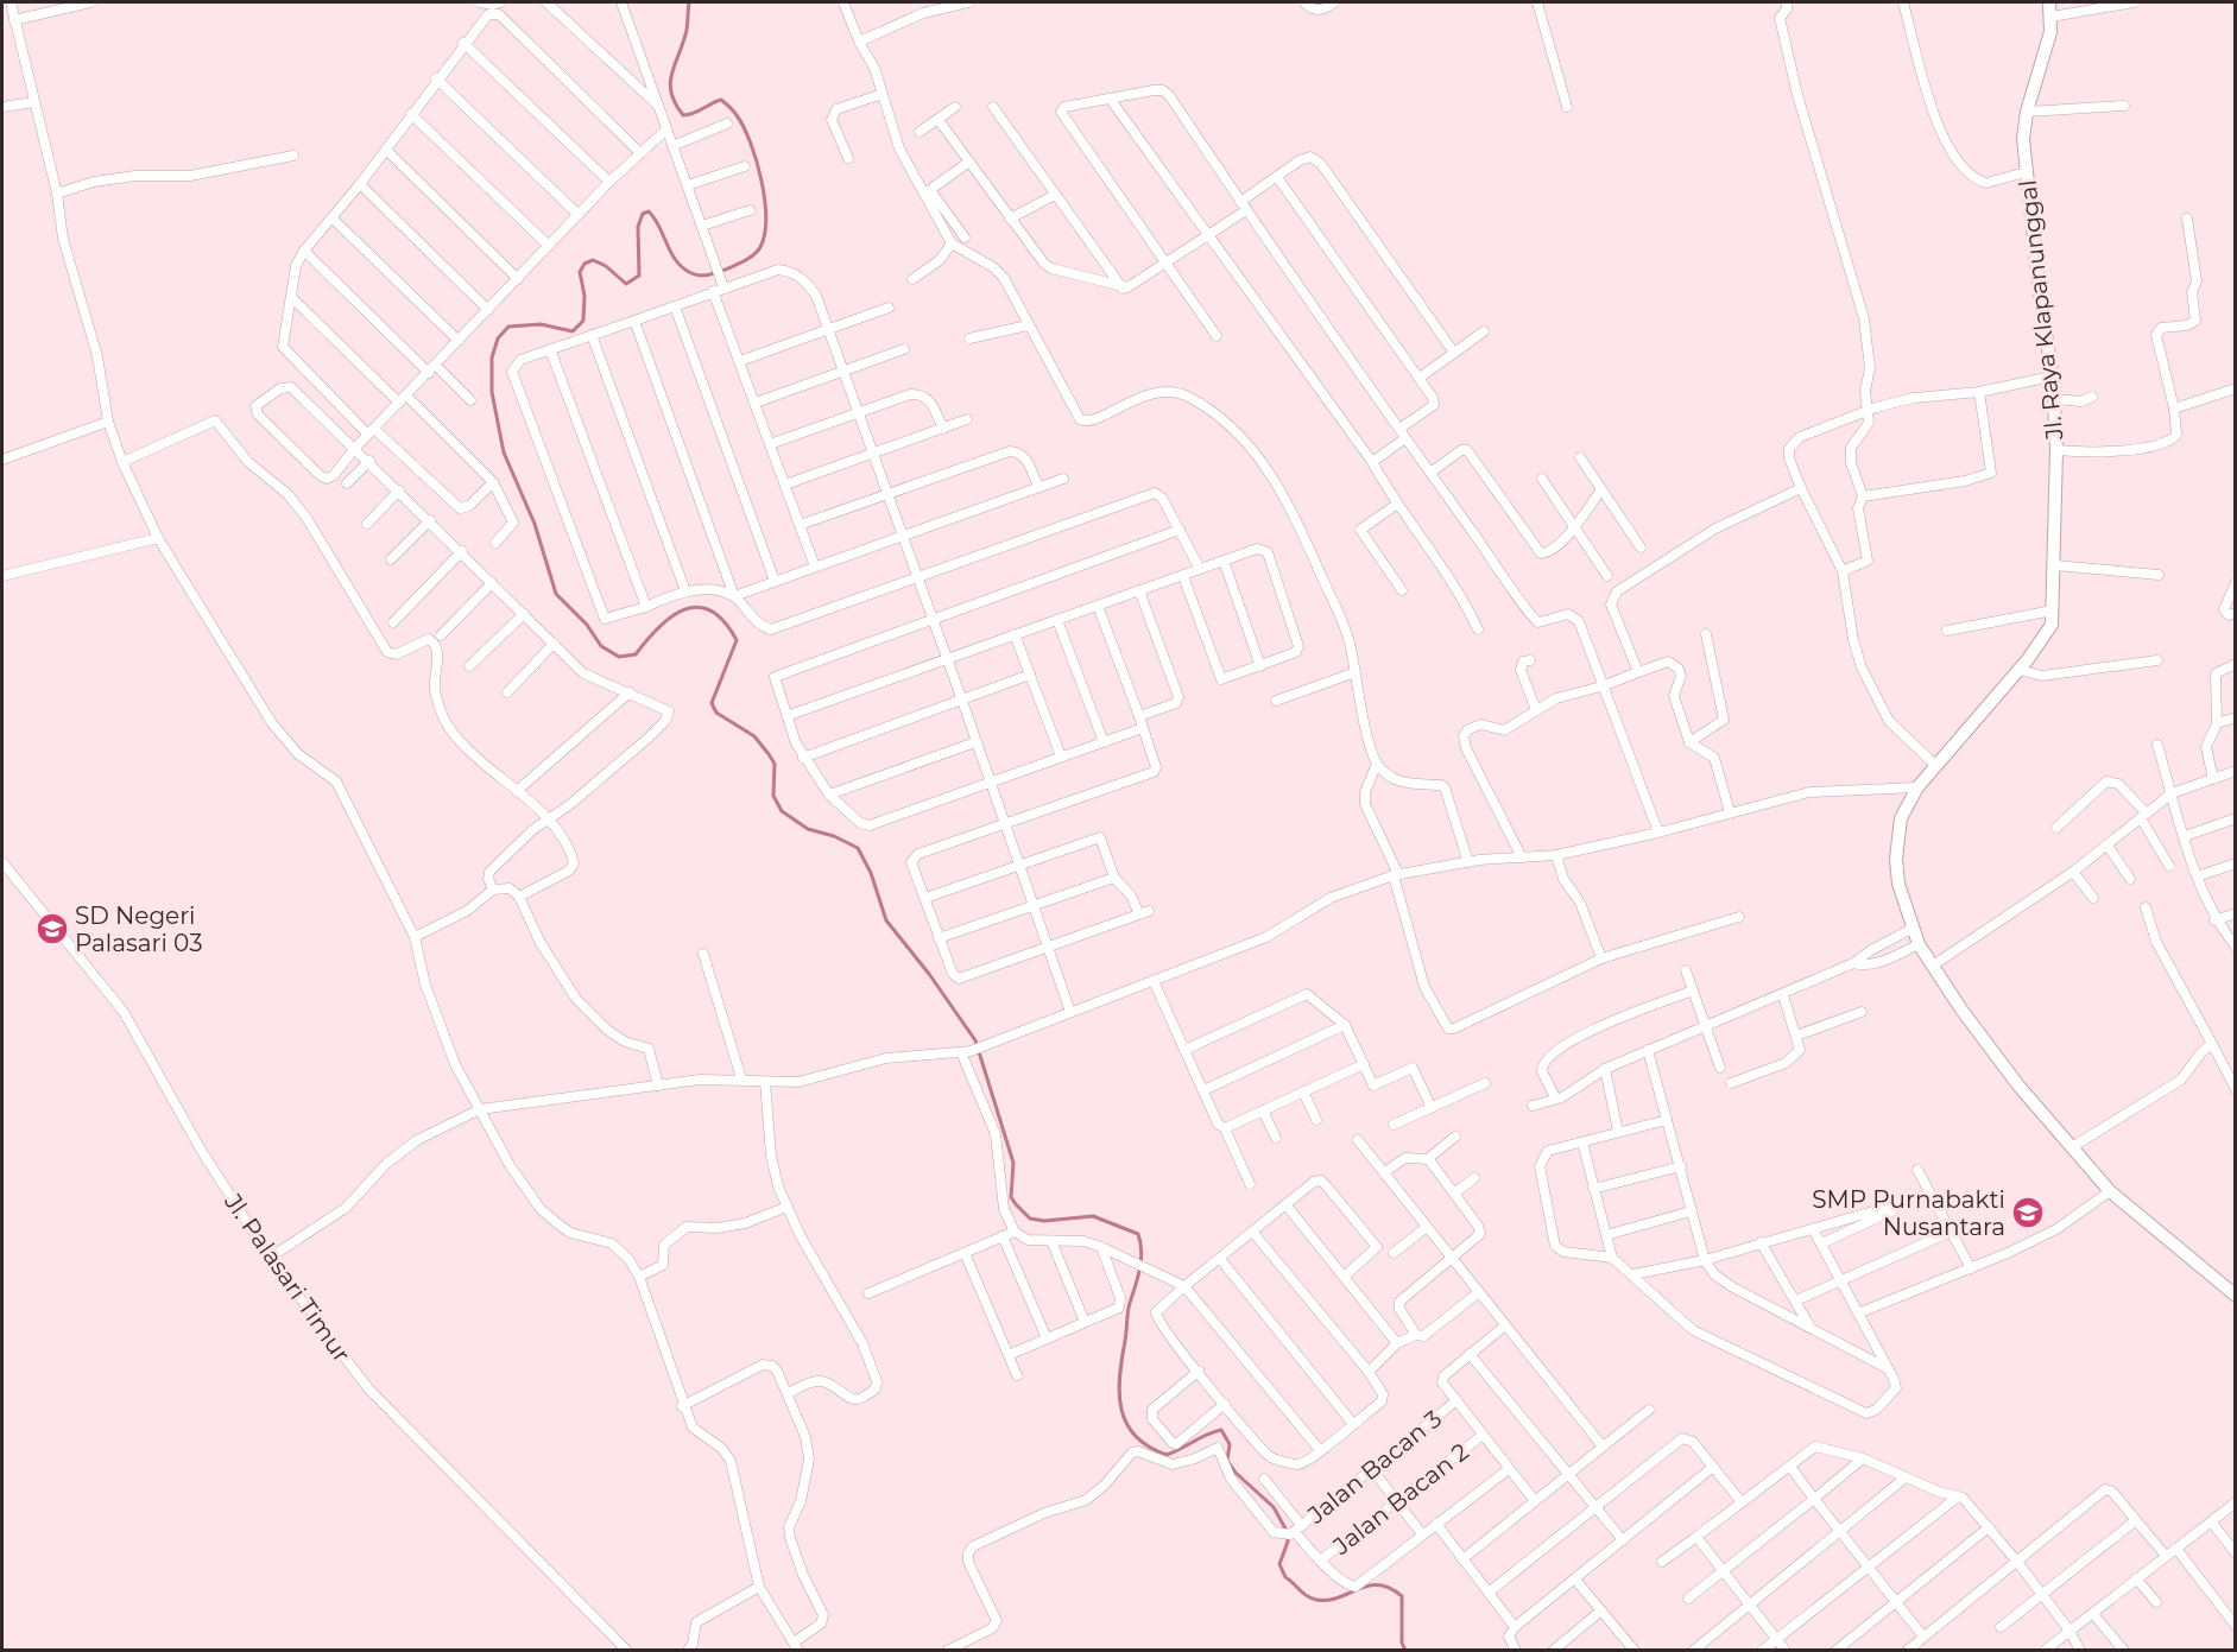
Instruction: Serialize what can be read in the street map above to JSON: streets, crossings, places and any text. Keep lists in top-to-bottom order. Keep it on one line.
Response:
{"streets":{"street":["Jl. Raya Klapanunggal","Jl. Palasari Timur","Jalan Bacan 3","Jalan Bacan 2"]},"places":{"school or university":["SD Negeri Palasari 03","SMP Purnabakti Nusantara"]}}
